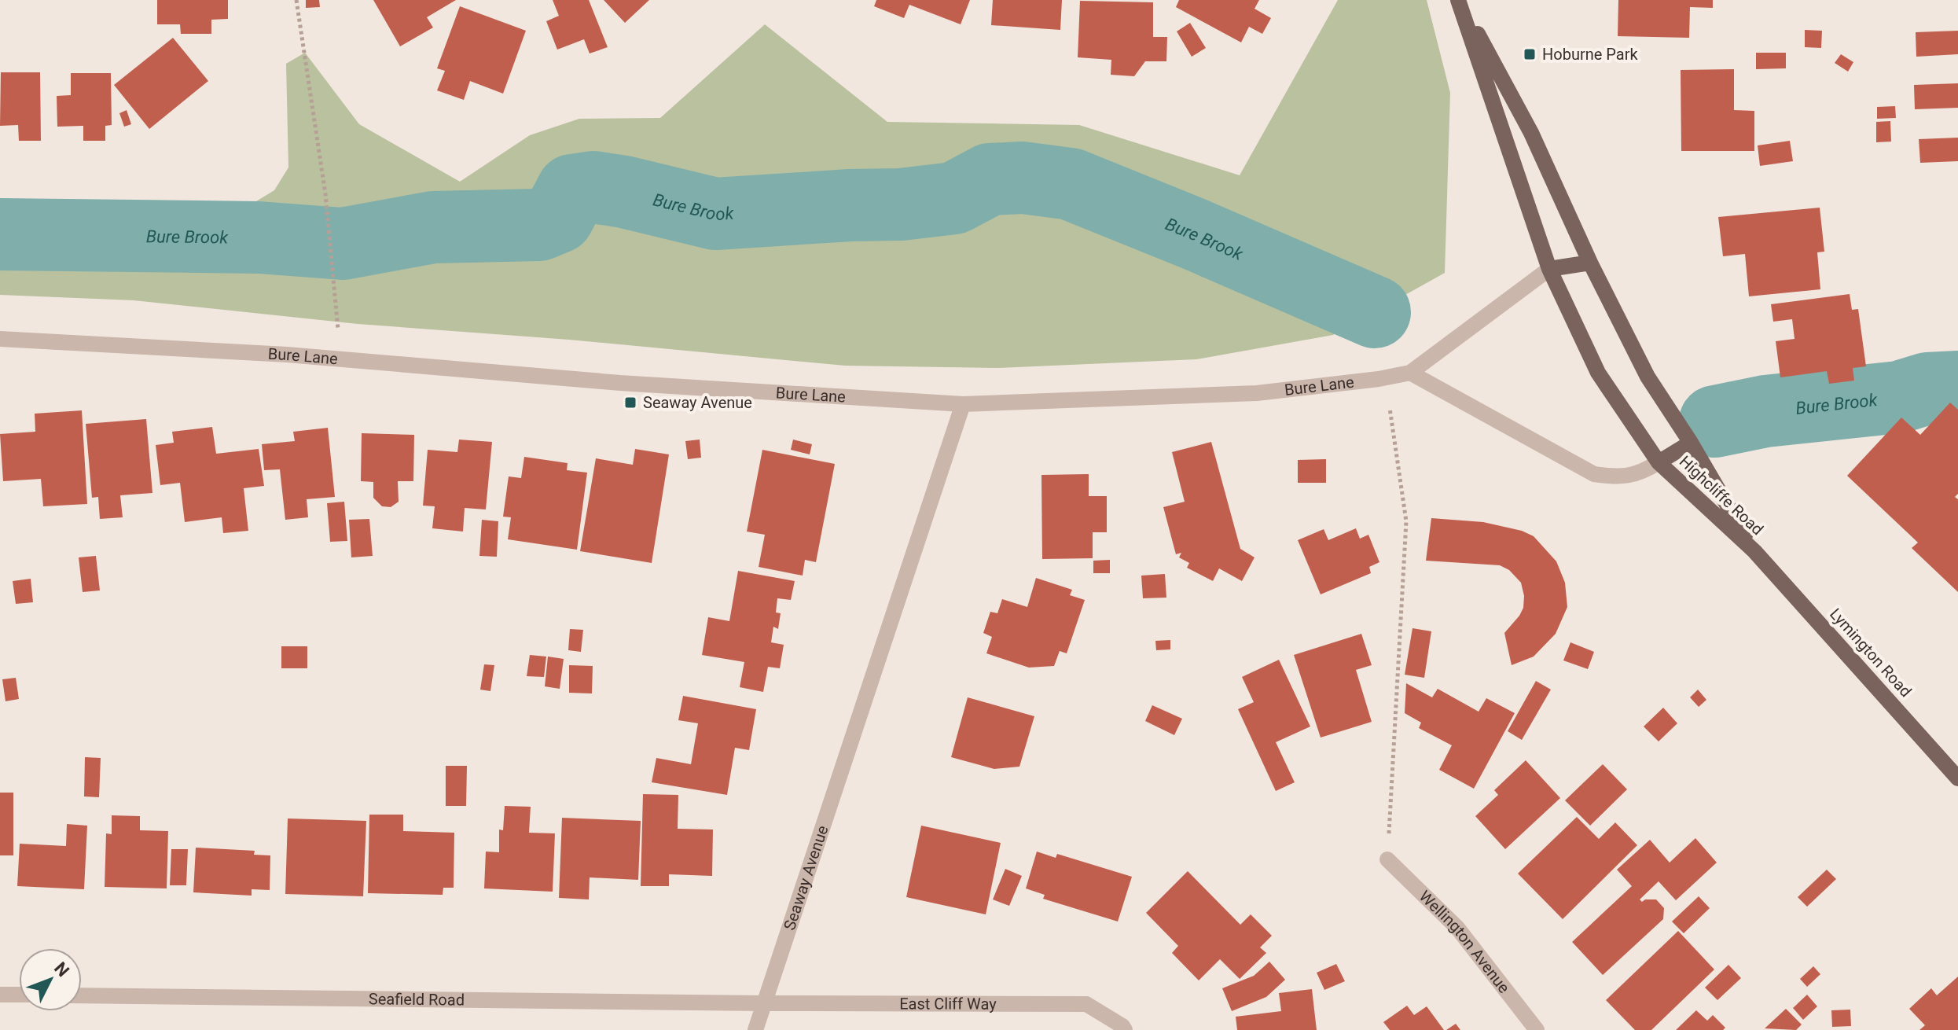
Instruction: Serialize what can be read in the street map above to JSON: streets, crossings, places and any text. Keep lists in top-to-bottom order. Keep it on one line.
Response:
{"streets":{"main road":["Highcliffe Road","Lymington Road"],"street":["Bure Lane","Seaway Avenue","Wellington Avenue","Seafield Road","East Cliff Way"]},"crossings":[["Bure Lane","Highcliffe Road"],["Bure Lane","Seaway Avenue"],["Highcliffe Road","Lymington Road"],["Seaway Avenue","Seafield Road"],["Seaway Avenue","East Cliff Way"],["Seafield Road","East Cliff Way"]],"water":["Bure Brook"],"places":{"transit":["Hoburne Park","Seaway Avenue"]},"north":"top right"}
